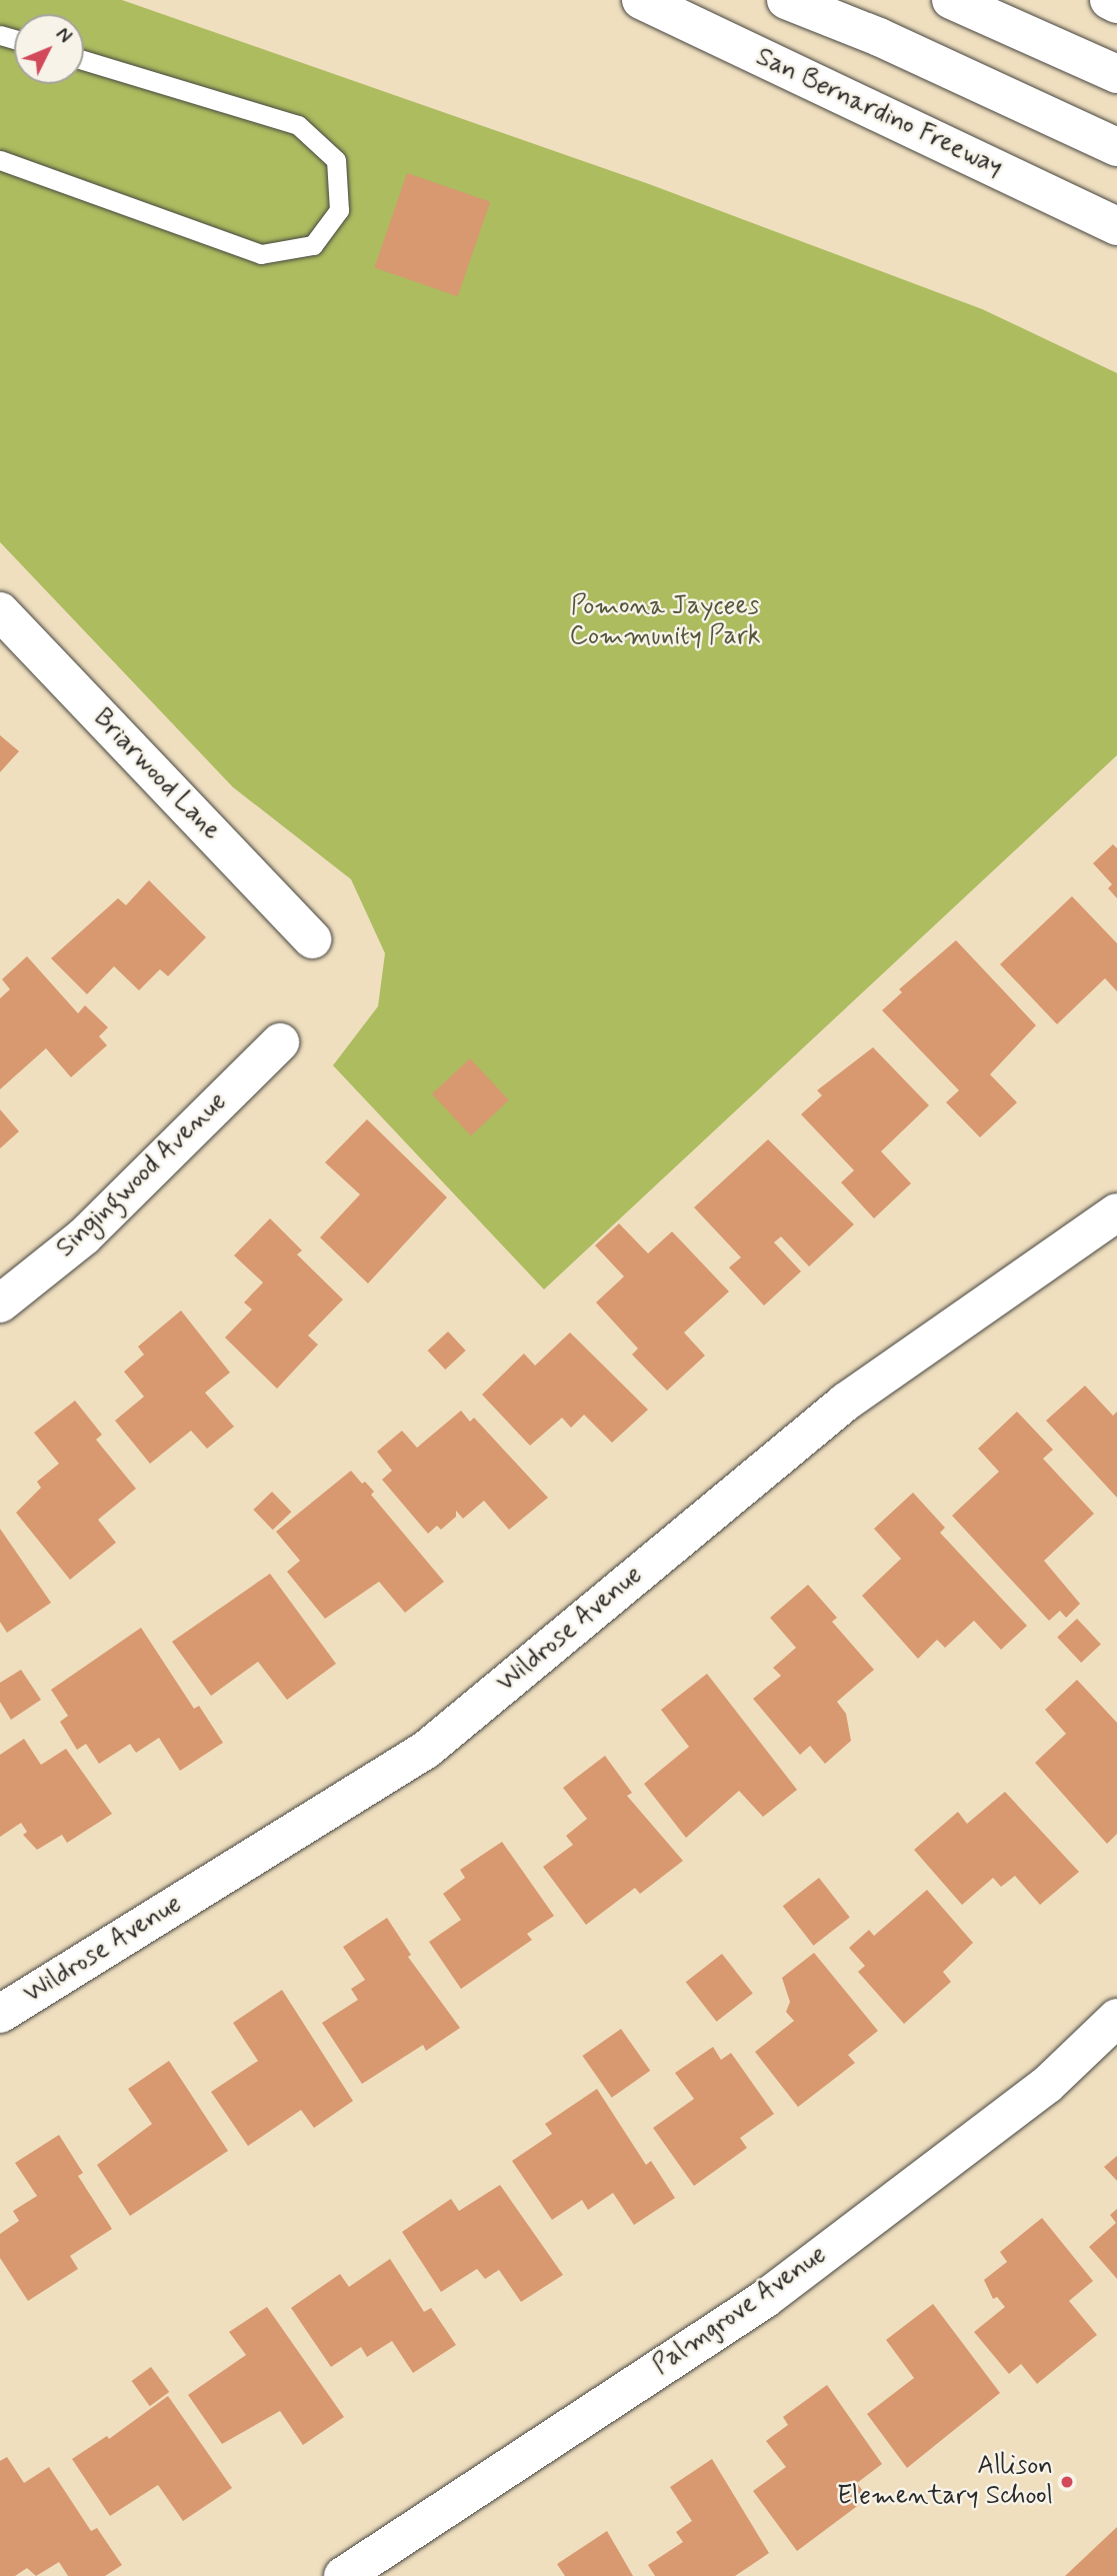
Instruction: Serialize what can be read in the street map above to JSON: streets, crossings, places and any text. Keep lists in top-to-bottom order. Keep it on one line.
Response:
{"streets":{"main road":["San Bernardino Freeway","Briarwood Lane","Singingwood Avenue","Wildrose Avenue","Palmgrove Avenue"]},"parks":["Pomona Jaycees Community Park"],"places":["Allison Elementary School"],"north":"top right"}
